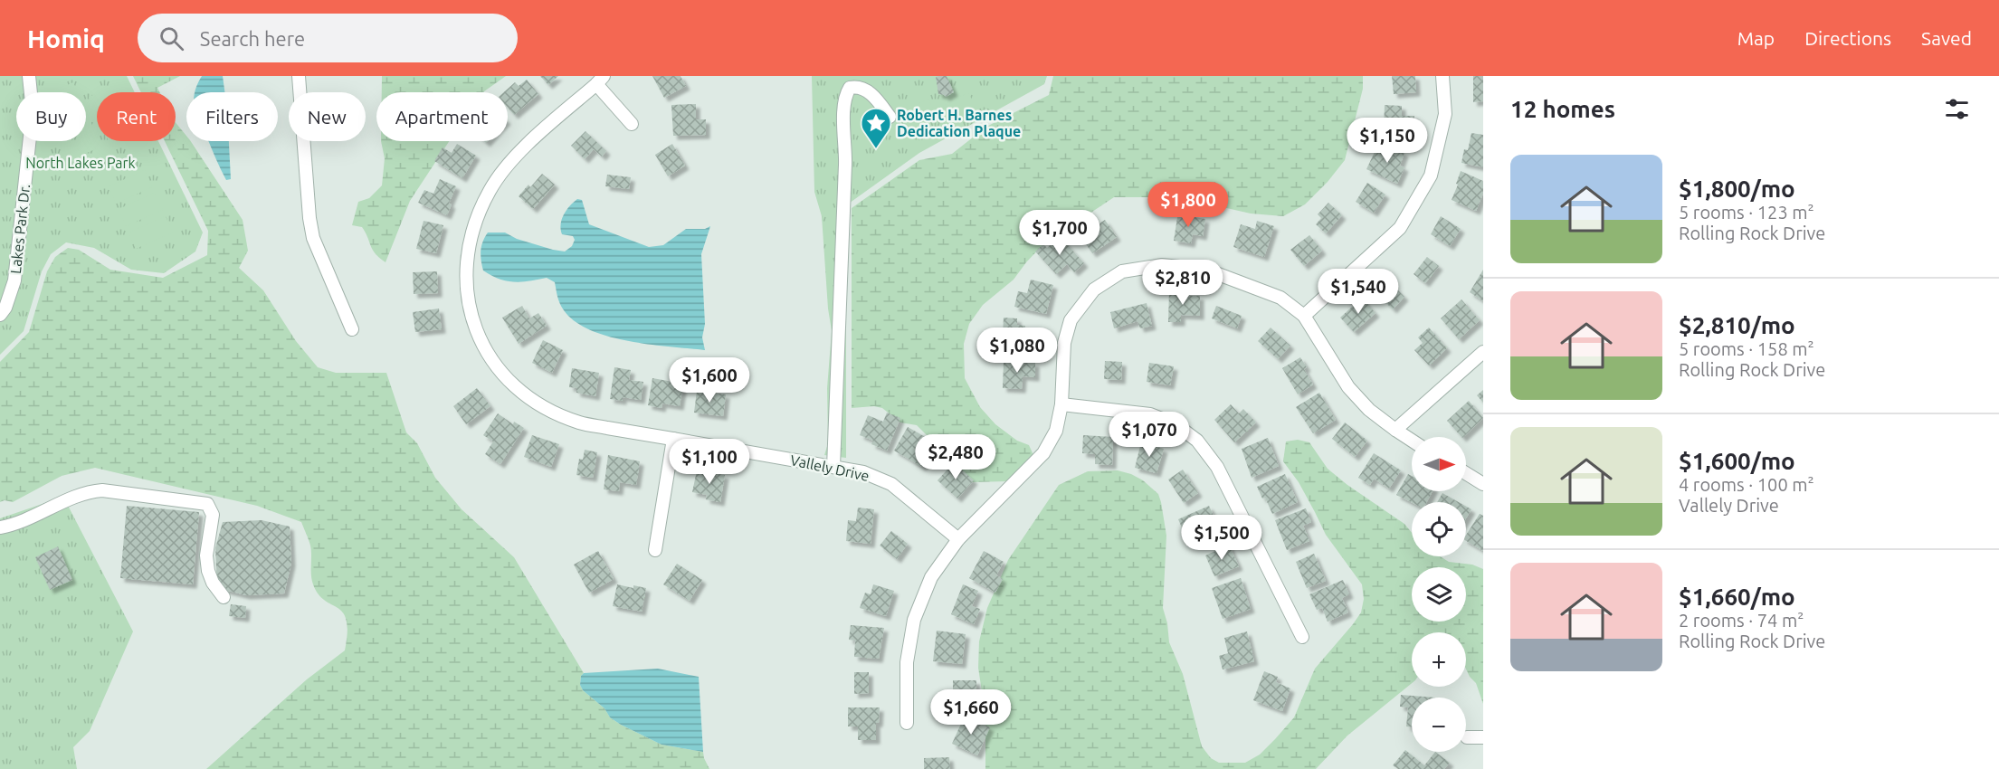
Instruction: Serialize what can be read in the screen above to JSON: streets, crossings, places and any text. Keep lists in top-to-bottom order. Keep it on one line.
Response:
{"streets":{"street":["Lakes Park Dr.","Vallely Drive"]},"parks":["North Lakes Park"],"places":{"place":["Robert H. Barnes Dedication Plaque"]},"north":"right","page":{"header":"Homiq","search":"Search here","nav":["Map","Directions","Saved"],"heading":"12 homes","chip":["Buy","Rent","Filters","New","Apartment"],"price":["$1,150","$1,800","$1,700","$2,810","$1,540","$1,080","$1,600","$1,070","$2,480","$1,100","$1,500","$1,660"],"list":[{"name":"$1,800/mo","note":"5 rooms · 123 m² · Rolling Rock Drive"},{"name":"$2,810/mo","note":"5 rooms · 158 m² · Rolling Rock Drive"},{"name":"$1,600/mo","note":"4 rooms · 100 m² · Vallely Drive"},{"name":"$1,660/mo","note":"2 rooms · 74 m² · Rolling Rock Drive"}],"map_buttons":["+","−"]}}
